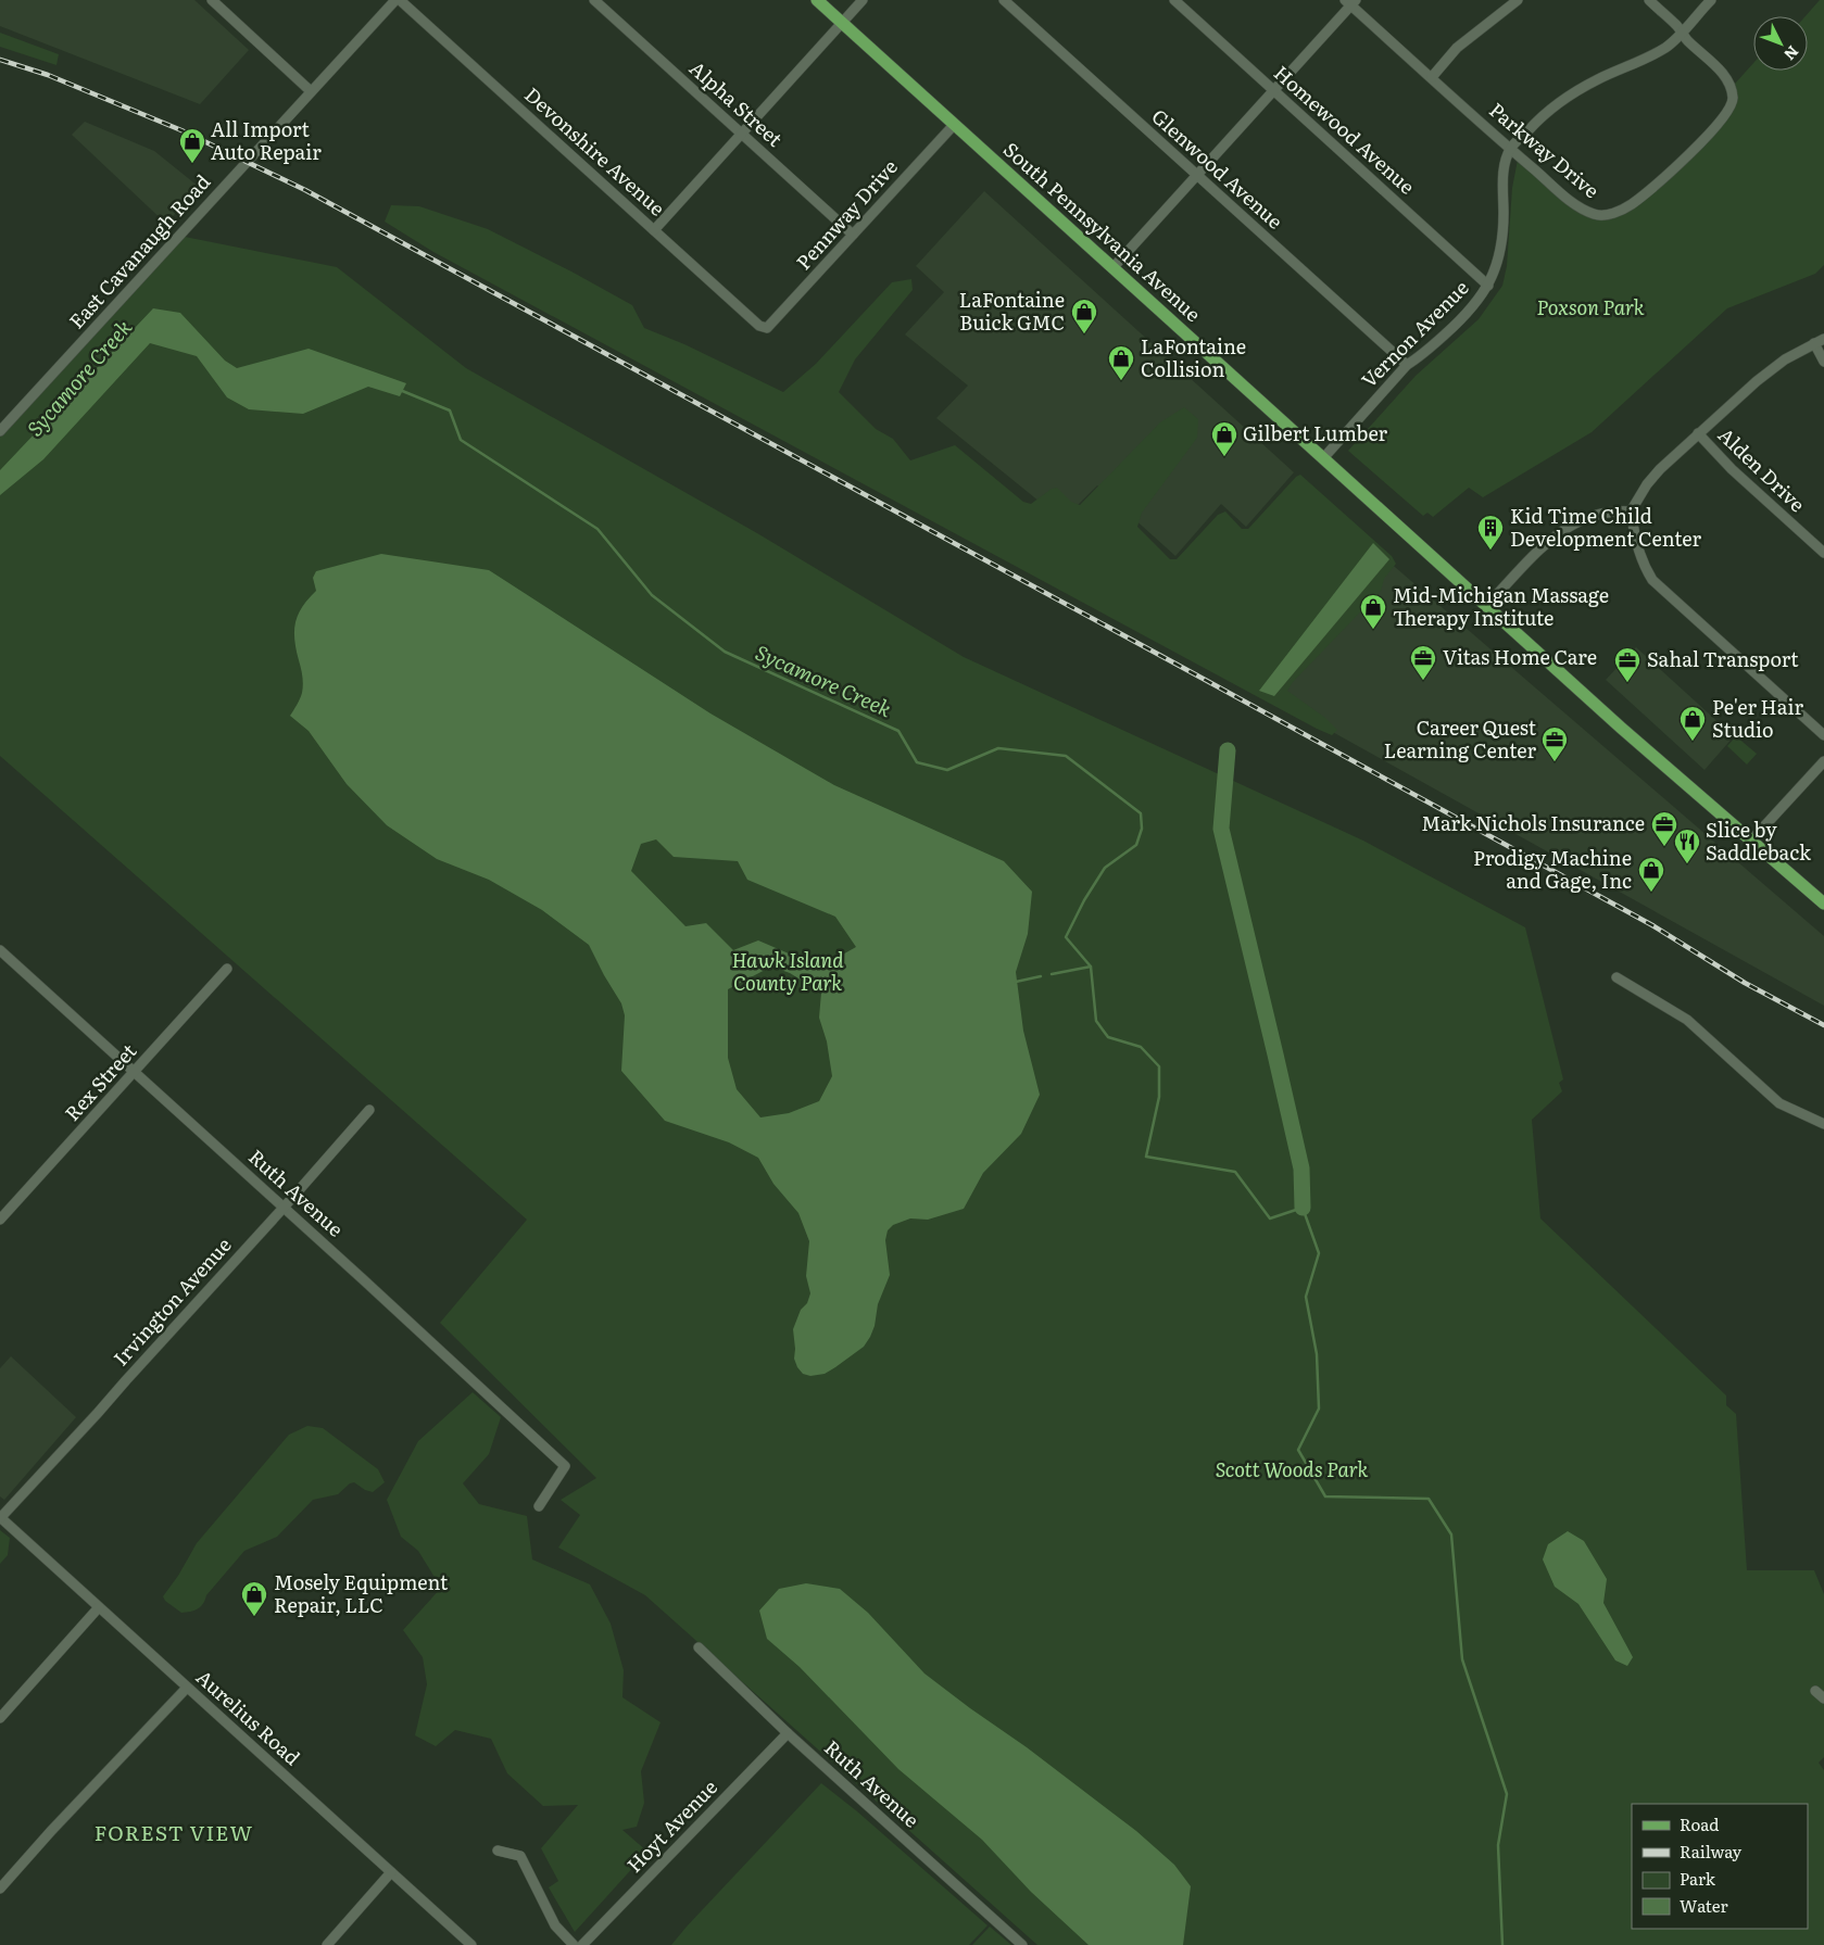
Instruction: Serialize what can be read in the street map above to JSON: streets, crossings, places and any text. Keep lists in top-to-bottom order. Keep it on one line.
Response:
{"streets":{"main road":["South Pennsylvania Avenue"],"street":["Alpha Street","Homewood Avenue","Parkway Drive","Devonshire Avenue","Glenwood Avenue","Pennway Drive","East Cavanaugh Road","Vernon Avenue","Alden Drive","Rex Street","Ruth Avenue","Irvington Avenue","Aurelius Road","Hoyt Avenue"]},"crossings":[["Alpha Street","Pennway Drive"],["Homewood Avenue","Vernon Avenue"],["Parkway Drive","Vernon Avenue"],["Devonshire Avenue","Pennway Drive"],["Glenwood Avenue","Vernon Avenue"],["Pennway Drive","South Pennsylvania Avenue"],["South Pennsylvania Avenue","Vernon Avenue"],["Rex Street","Ruth Avenue"],["Ruth Avenue","Irvington Avenue"],["Ruth Avenue","Hoyt Avenue"],["Irvington Avenue","Aurelius Road"]],"districts":["FOREST VIEW"],"water":["Sycamore Creek"],"parks":["Poxson Park","Hawk Island County Park","Scott Woods Park"],"places":{"shop":["All Import Auto Repair","LaFontaine Buick GMC","LaFontaine Collision","Gilbert Lumber","Mid-Michigan Massage Therapy Institute","Pe'er Hair Studio","Prodigy Machine and Gage, Inc","Mosely Equipment Repair, LLC"],"building":["Kid Time Child Development Center"],"office":["Vitas Home Care","Sahal Transport","Career Quest Learning Center","Mark Nichols Insurance"],"restaurant":["Slice by Saddleback"]},"legend":["Road","Railway","Park","Water"],"north":"bottom right"}
